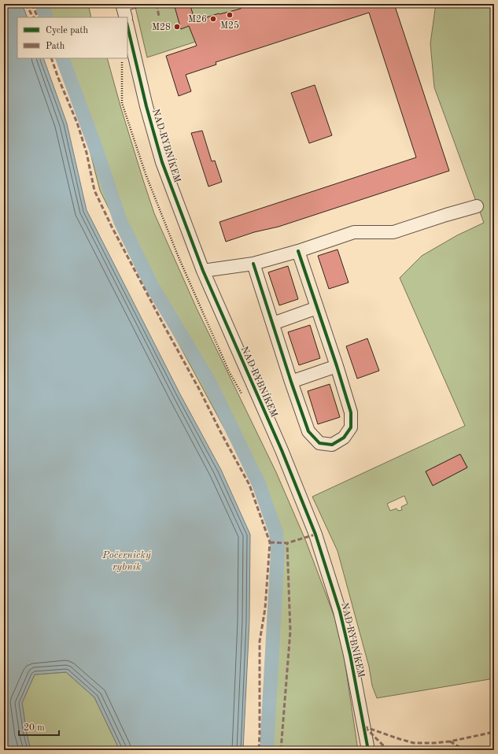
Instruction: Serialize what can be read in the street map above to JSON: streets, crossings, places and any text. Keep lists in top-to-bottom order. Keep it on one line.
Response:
{"streets":{"street":["NAD RYBNÍKEM"]},"water":["Počernický rybník"],"places":["M25","M26","M28"],"legend":["Cycle path","Path"],"scale_bar":"20 m"}
